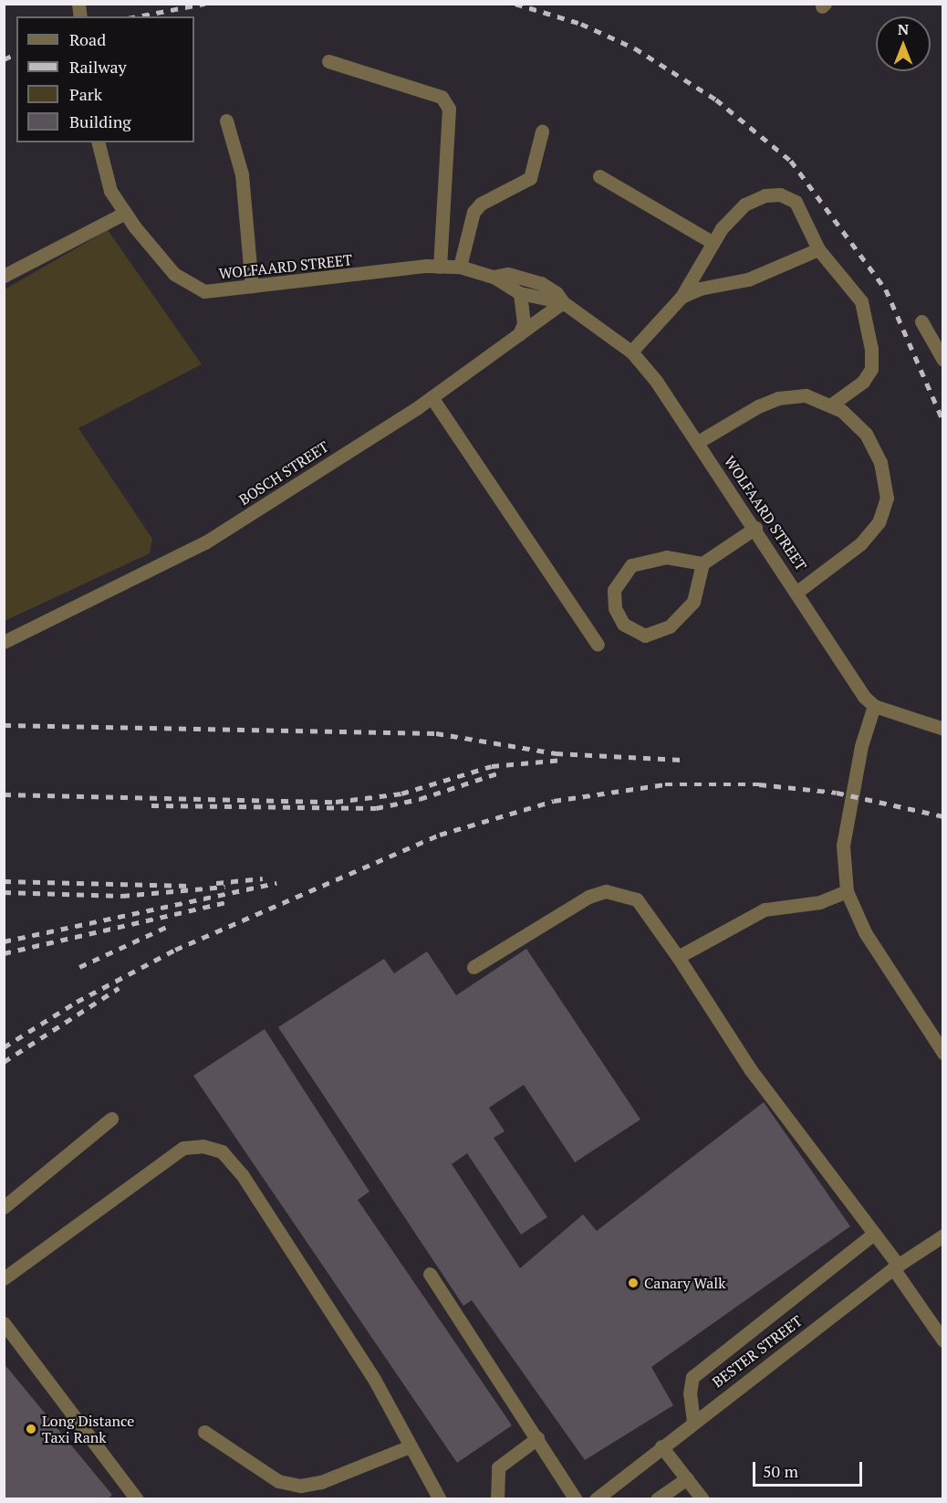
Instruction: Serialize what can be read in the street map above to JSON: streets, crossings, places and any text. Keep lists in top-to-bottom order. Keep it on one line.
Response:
{"streets":{"street":["WOLFAARD STREET","BOSCH STREET","BESTER STREET"]},"crossings":[["WOLFAARD STREET","BOSCH STREET"]],"places":["Canary Walk","Long Distance Taxi Rank"],"legend":["Road","Railway","Park","Building"],"scale_bar":"50 m","north":"top"}
